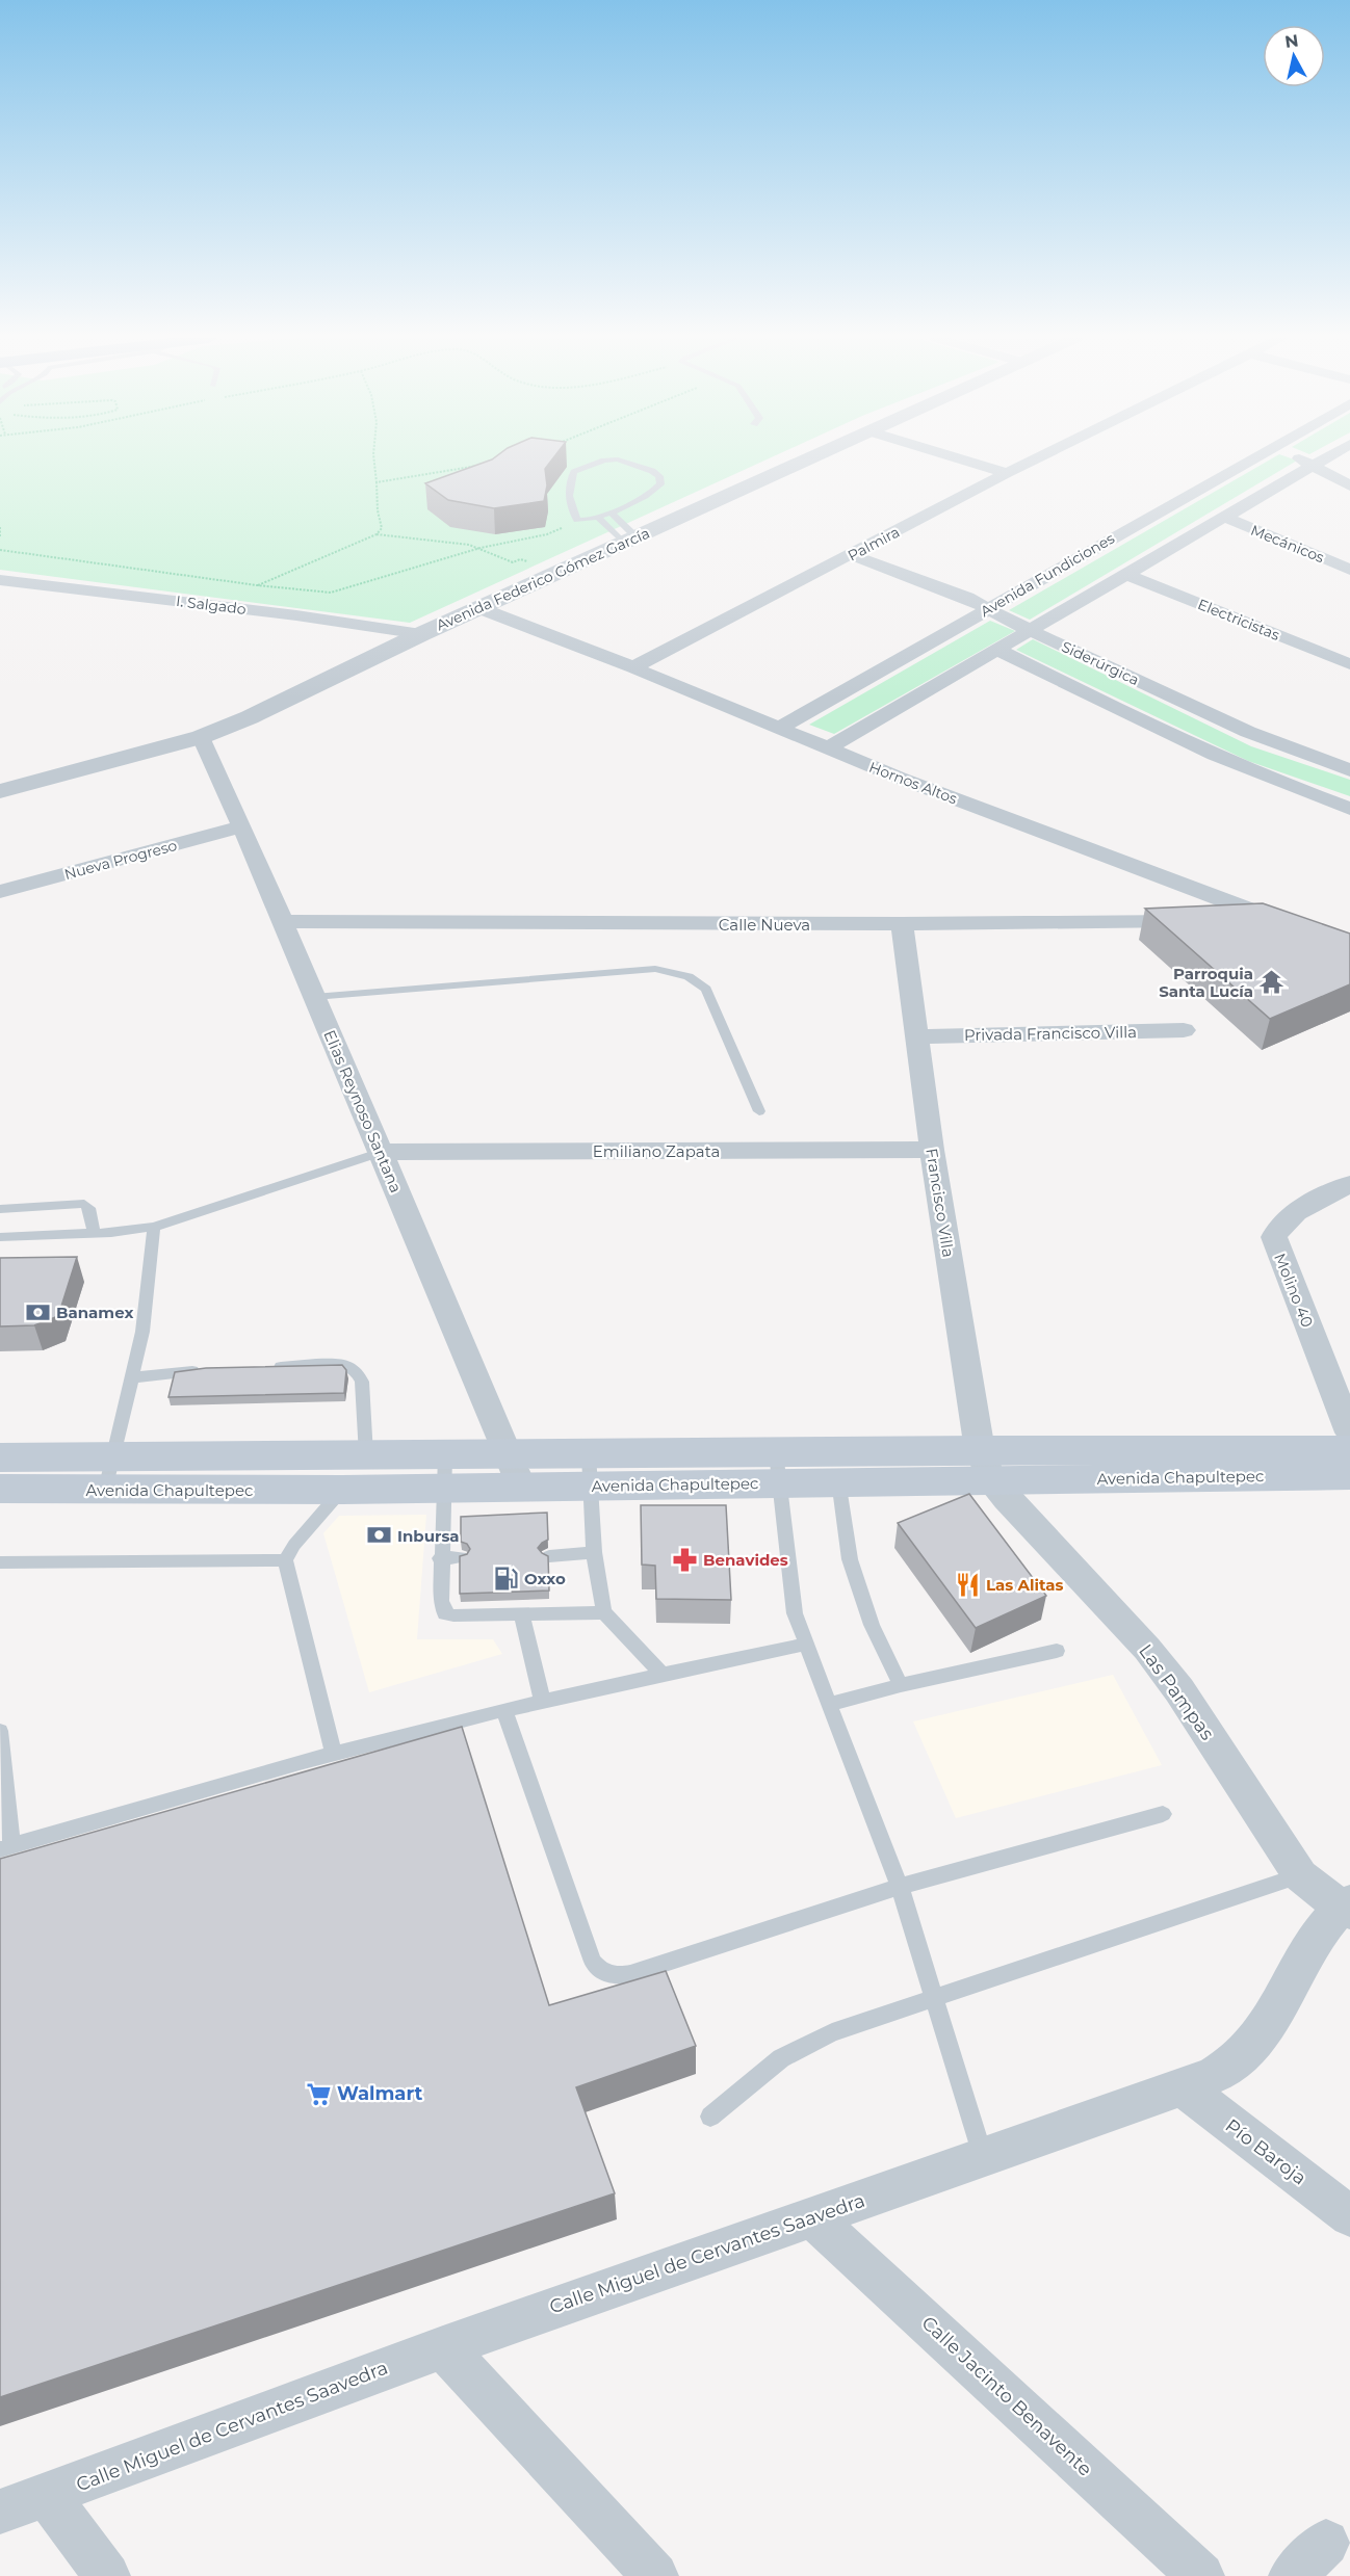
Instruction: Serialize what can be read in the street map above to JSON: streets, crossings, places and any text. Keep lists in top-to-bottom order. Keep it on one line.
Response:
{"streets":{"main road":["Avenida Chapultepec"],"street":["Palmira","Mecánicos","Avenida Fundiciones","Avenida Federico Gómez García","I. Salgado","Electricistas","Siderúrgica","Hornos Altos","Nueva Progreso","Calle Nueva","Privada Francisco Villa","Elias Reynoso Santana","Emiliano Zapata","Francisco Villa","Molino 40","Las Pampas","Pío Baroja","Calle Miguel de Cervantes Saavedra","Calle Jacinto Benavente"]},"crossings":[["Palmira","Siderúrgica"],["Palmira","Hornos Altos"],["Avenida Fundiciones","Siderúrgica"],["Avenida Fundiciones","Hornos Altos"],["Avenida Federico Gómez García","I. Salgado"],["Avenida Federico Gómez García","Hornos Altos"],["Avenida Federico Gómez García","Elias Reynoso Santana"],["Hornos Altos","Calle Nueva"],["Nueva Progreso","Elias Reynoso Santana"],["Calle Nueva","Elias Reynoso Santana"],["Calle Nueva","Francisco Villa"],["Privada Francisco Villa","Francisco Villa"],["Elias Reynoso Santana","Emiliano Zapata"],["Elias Reynoso Santana","Avenida Chapultepec"],["Emiliano Zapata","Francisco Villa"],["Francisco Villa","Avenida Chapultepec"],["Francisco Villa","Las Pampas"],["Avenida Chapultepec","Las Pampas"],["Las Pampas","Calle Miguel de Cervantes Saavedra"],["Pío Baroja","Calle Miguel de Cervantes Saavedra"],["Calle Miguel de Cervantes Saavedra","Calle Jacinto Benavente"]],"places":{"temple":["Parroquia Santa Lucía"],"bank":["Banamex","Inbursa"],"pharmacy":["Benavides"],"fuel station":["Oxxo"],"restaurant":["Las Alitas"],"supermarket":["Walmart"]},"north":"top"}
